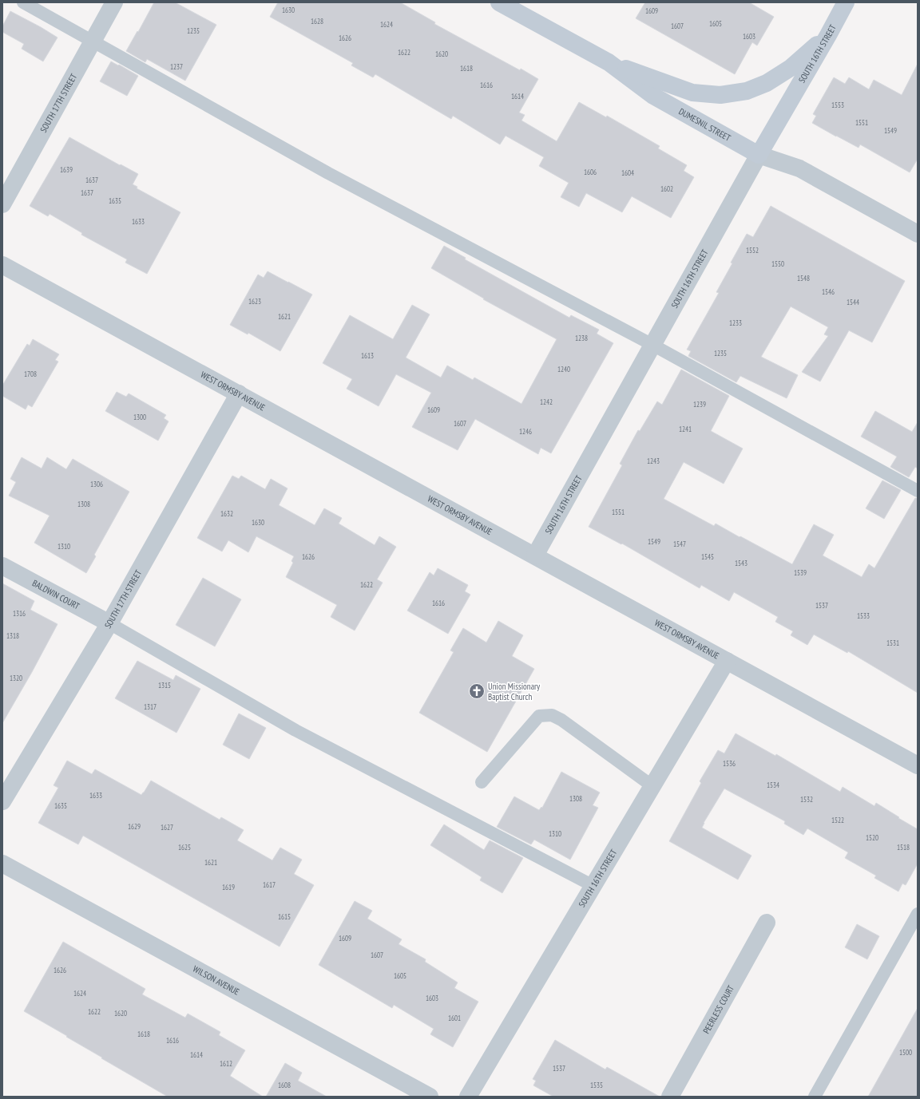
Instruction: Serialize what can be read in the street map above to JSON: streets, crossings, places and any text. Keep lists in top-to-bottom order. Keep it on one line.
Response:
{"streets":{"main road":["SOUTH 16TH STREET","DUMESNIL STREET"],"street":["SOUTH 17TH STREET","WEST ORMSBY AVENUE","BALDWIN COURT","WILSON AVENUE","PEERLESS COURT"]},"crossings":[["SOUTH 16TH STREET","DUMESNIL STREET"],["SOUTH 16TH STREET","WEST ORMSBY AVENUE"],["SOUTH 17TH STREET","WEST ORMSBY AVENUE"],["SOUTH 17TH STREET","BALDWIN COURT"]],"places":{"church":["Union Missionary Baptist Church"]},"house_numbers":["1630","1609","1628","1605","1624","1607","1235","1603","1626","1622","1620","1237","1618","1616","1614","1553","1551","1549","1639","1606","1604","1637","1602","1637","1635","1633","1552","1550","1548","1546","1623","1544","1621","1233","1238","1235","1613","1240","1708","1242","1239","1609","1300","1607","1241","1246","1243","1306","1308","1551","1632","1630","1549","1547","1310","1626","1545","1543","1539","1622","1616","1537","1316","1533","1318","1531","1320","1315","1317","1536","1534","1633","1308","1532","1635","1522","1629","1627","1310","1520","1625","1518","1621","1617","1619","1615","1609","1607","1626","1605","1624","1603","1622","1620","1601","1618","1616","1500","1614","1612","1537","1608","1535"]}
